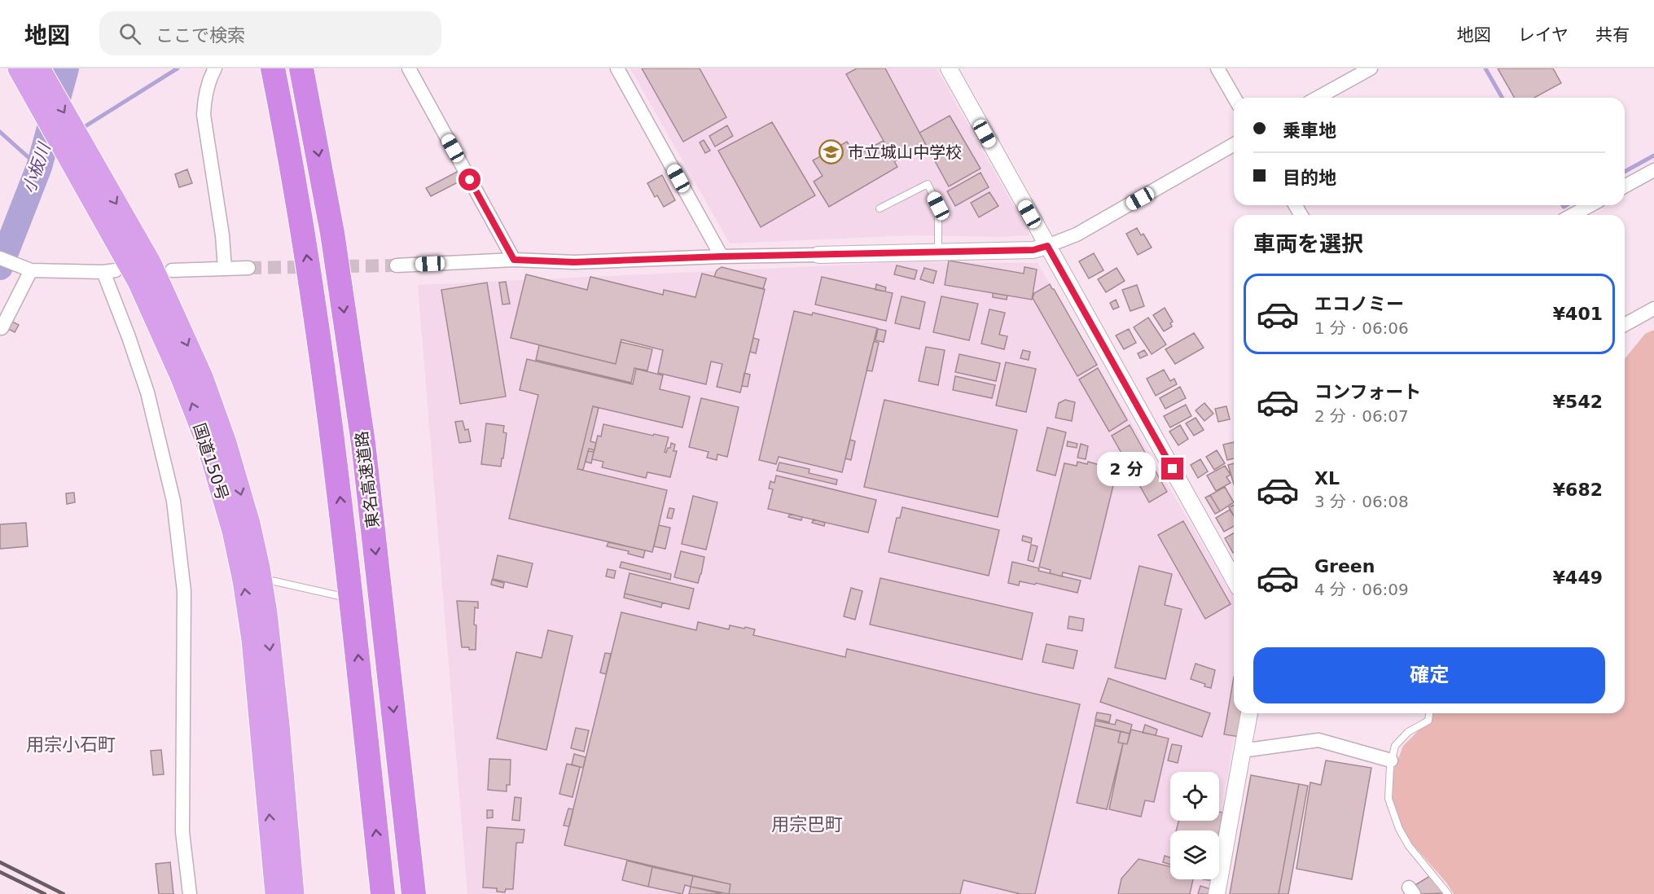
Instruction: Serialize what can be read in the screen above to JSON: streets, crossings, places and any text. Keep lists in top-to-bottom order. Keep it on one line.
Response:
{"streets":{"highway":["国道150号","東名高速道路"]},"districts":["用宗小石町","用宗巴町"],"water":["小板川"],"places":{"school or university":["市立城山中学校"]},"page":{"header":"地図","search":"ここで検索","nav":["地図","レイヤ","共有"],"banner":["乗車地","目的地"],"heading":"車両を選択","list":[{"name":"エコノミー","note":"1 分 · 06:06","value":"¥401"},{"name":"コンフォート","note":"2 分 · 06:07","value":"¥542"},{"name":"XL","note":"3 分 · 06:08","value":"¥682"},{"name":"Green","note":"4 分 · 06:09","value":"¥449"}],"bubble":"2 分","buttons":"確定"}}
